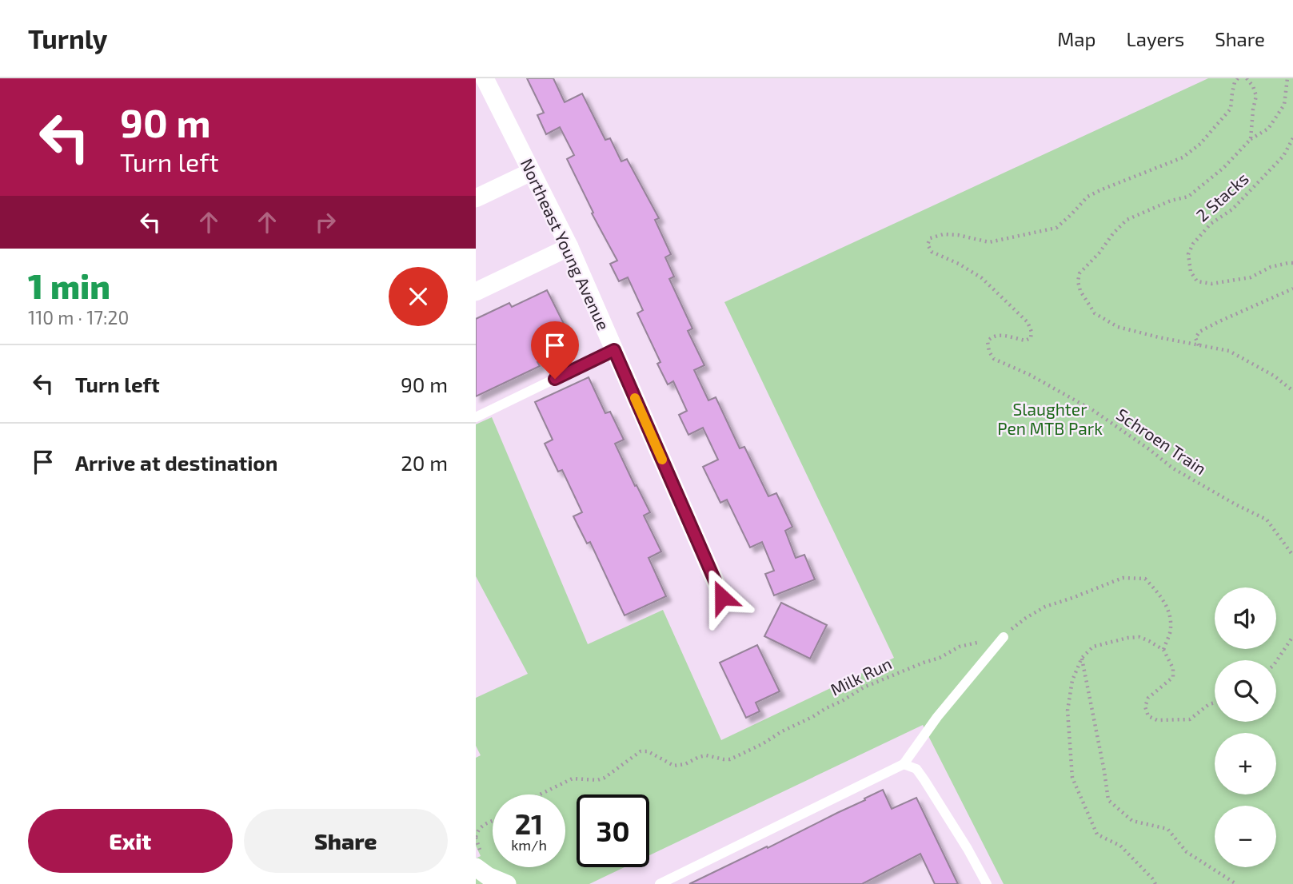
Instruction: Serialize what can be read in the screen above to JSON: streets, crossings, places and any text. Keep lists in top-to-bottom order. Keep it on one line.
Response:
{"streets":{"street":["Northeast Young Avenue"],"path":["2 Stacks","Schroen Train","Milk Run"]},"parks":["Slaughter Pen MTB Park"],"page":{"header":"Turnly","nav":["Map","Layers","Share"],"turn":["90 m","Turn left"],"heading":["1 min","110 m · 17:20"],"list":[{"name":"Turn left","value":"90 m"},{"name":"Arrive at destination","value":"20 m"}],"map_buttons":["+","−"],"speed":"21 km/h","limit":"30","buttons":["Exit","Share"]}}
